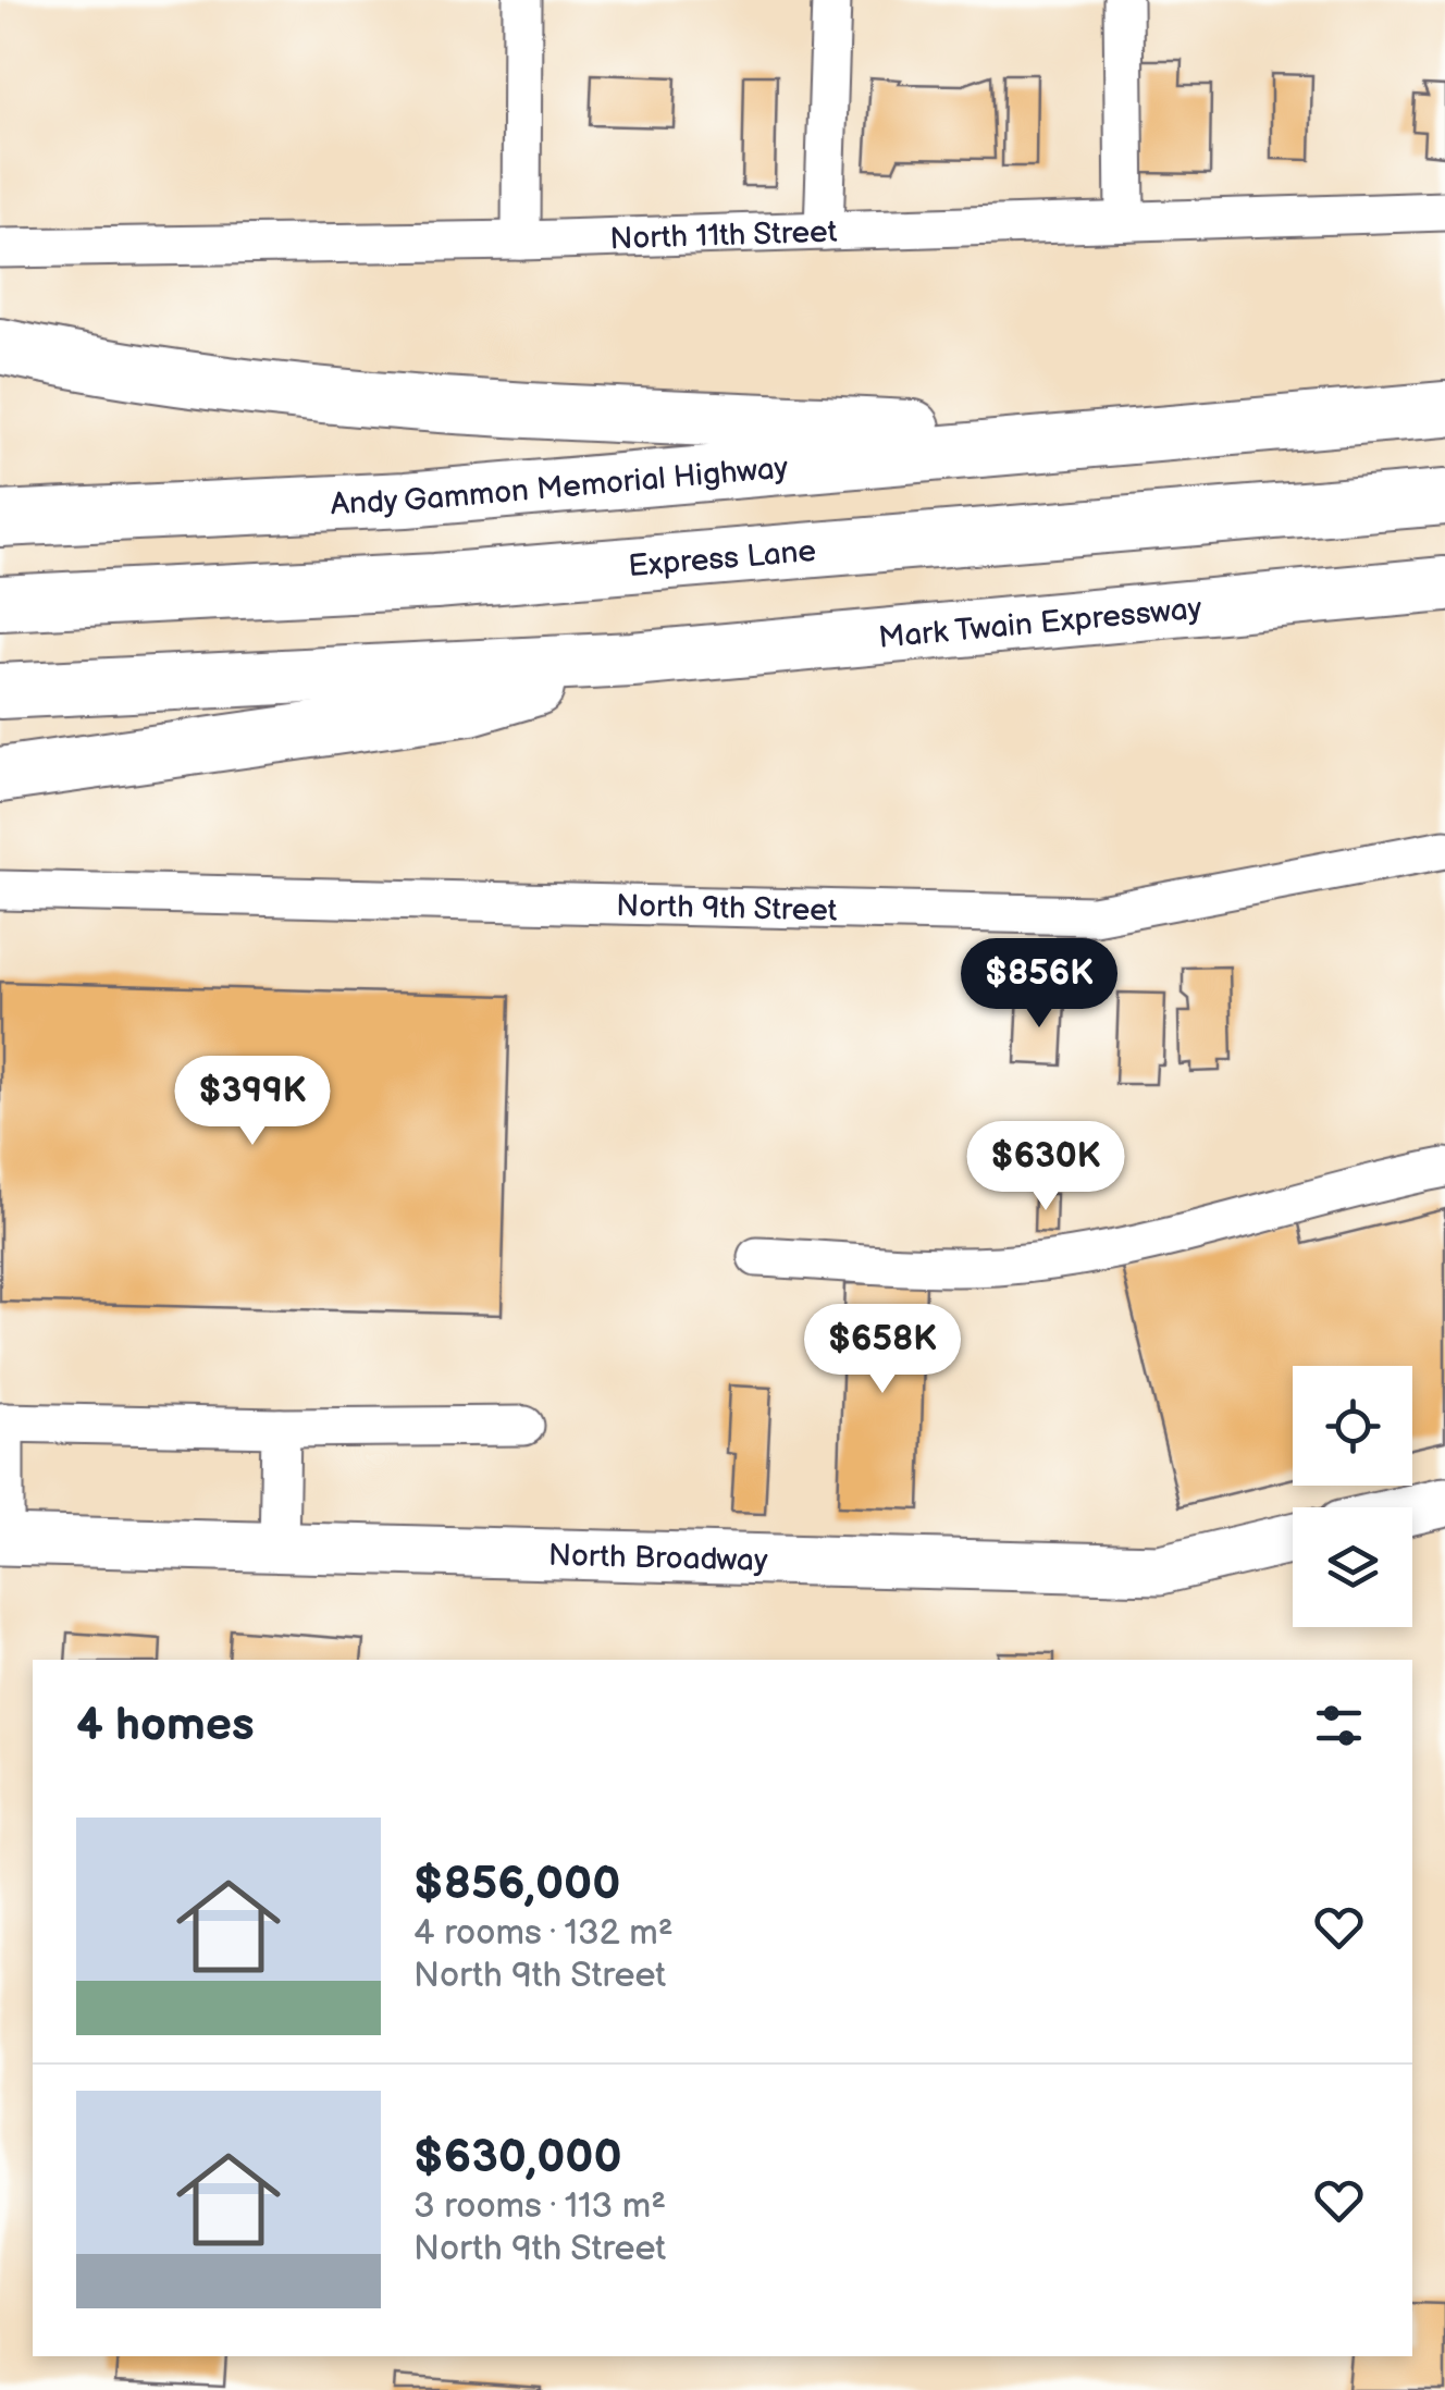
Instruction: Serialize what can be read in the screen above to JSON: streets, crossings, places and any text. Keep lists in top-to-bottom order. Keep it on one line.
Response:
{"streets":{"highway":["Andy Gammon Memorial Highway","Express Lane","Mark Twain Expressway"],"main road":["North Broadway"],"street":["North 11th Street","North 9th Street"]},"page":{"price":["$856K","$399K","$630K","$658K"],"heading":"4 homes","list":[{"name":"$856,000","note":"4 rooms · 132 m² · North 9th Street"},{"name":"$630,000","note":"3 rooms · 113 m² · North 9th Street"}]}}
